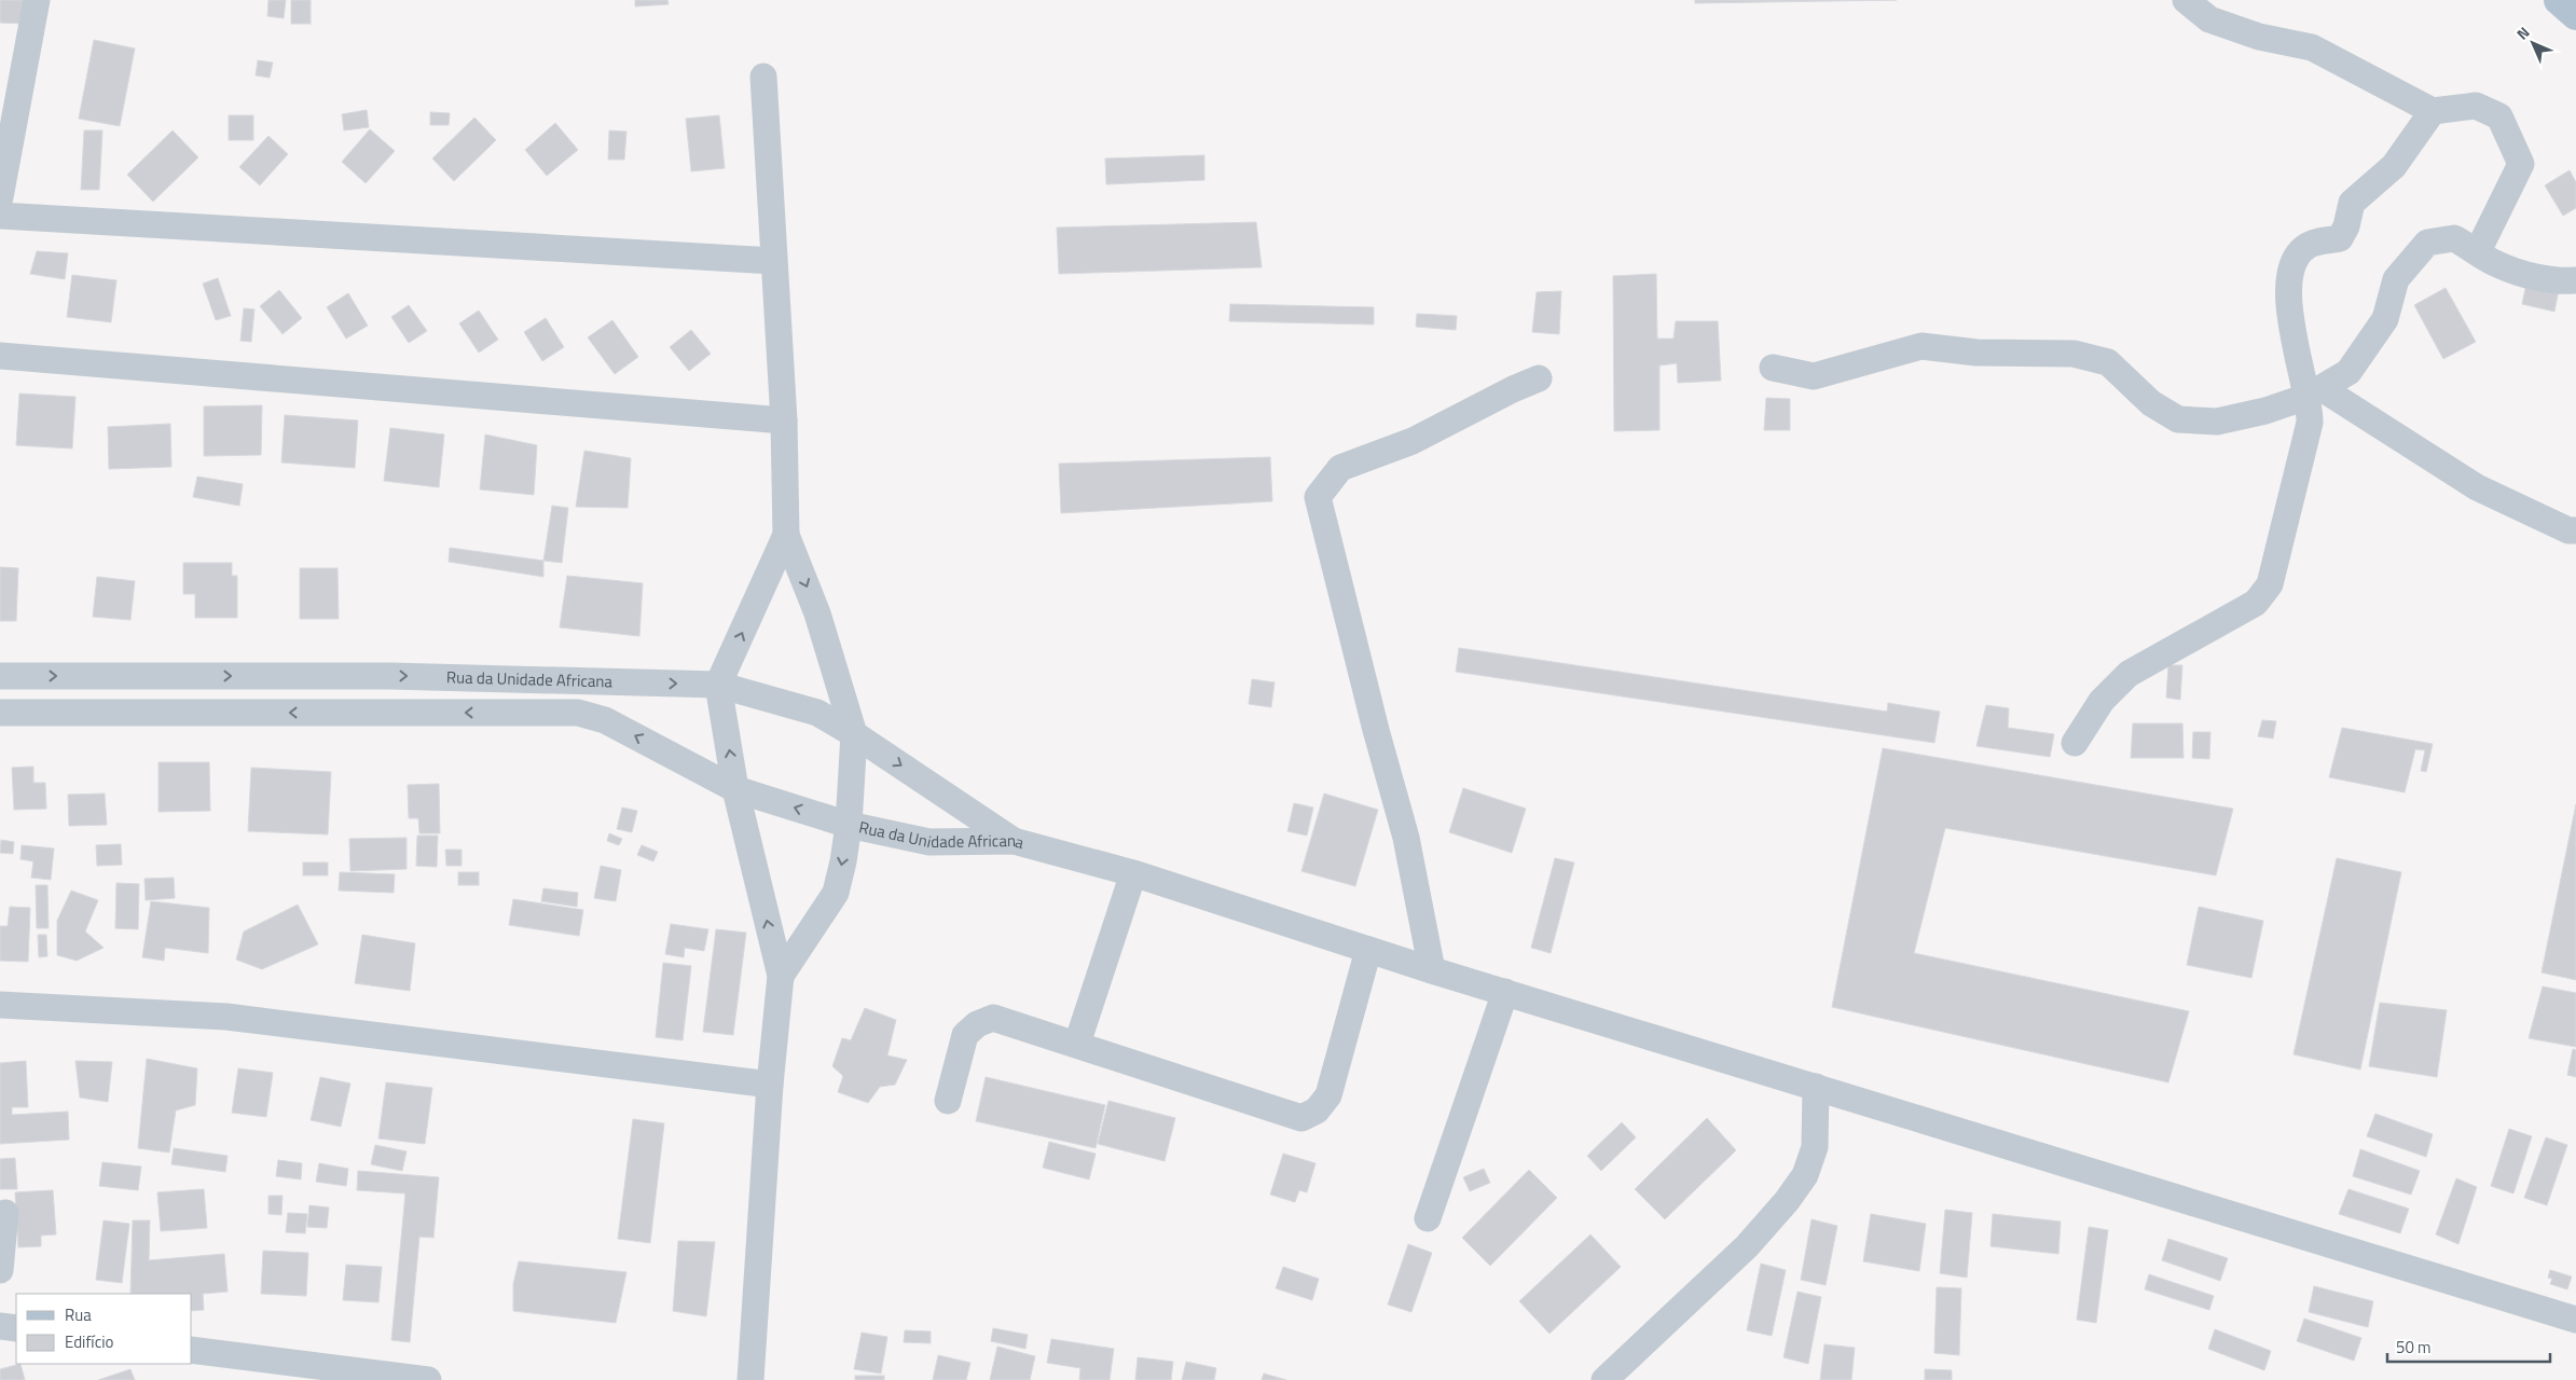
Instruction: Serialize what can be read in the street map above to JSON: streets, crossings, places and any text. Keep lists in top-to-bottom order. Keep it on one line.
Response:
{"streets":{"street":["Rua da Unidade Africana"]},"legend":["Rua","Edifício"],"scale_bar":"50 m","north":"top left"}
